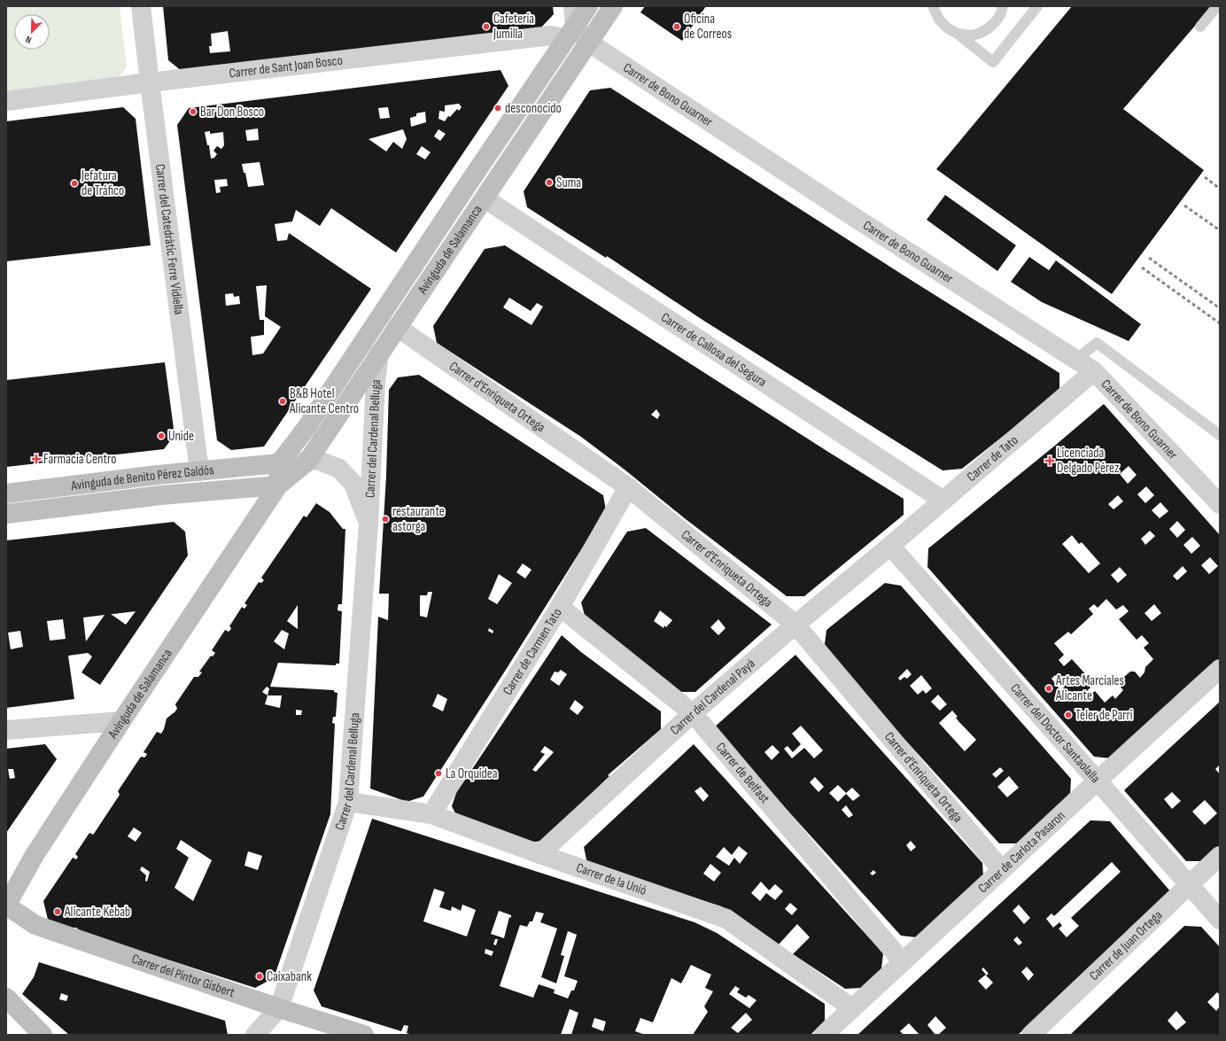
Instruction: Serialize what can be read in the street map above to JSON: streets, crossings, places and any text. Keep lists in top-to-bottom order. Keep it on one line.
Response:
{"streets":{"main road":["Avinguda de Salamanca","Avinguda de Benito Pérez Galdós","Carrer del Pintor Gisbert"],"street":["Carrer de Sant Joan Bosco","Carrer de Bono Guarner","Carrer del Catedràtic Ferre Vidiella","Carrer de Callosa del Segura","Carrer d'Enriqueta Ortega","Carrer del Cardenal Belluga","Carrer de Tato","Carrer de Carmen Tato","Carrer del Cardenal Payá","Carrer del Doctor Santaolalla","Carrer de Belfast","Carrer de Carlota Pasaron","Carrer de la Unió","Carrer de Juan Ortega"]},"crossings":[["Carrer de Sant Joan Bosco","Carrer de Bono Guarner"],["Carrer de Sant Joan Bosco","Carrer del Catedràtic Ferre Vidiella"],["Carrer de Sant Joan Bosco","Avinguda de Salamanca"],["Carrer de Bono Guarner","Avinguda de Salamanca"],["Carrer de Bono Guarner","Carrer de Tato"],["Carrer del Catedràtic Ferre Vidiella","Avinguda de Benito Pérez Galdós"],["Avinguda de Salamanca","Carrer de Callosa del Segura"],["Avinguda de Salamanca","Carrer d'Enriqueta Ortega"],["Avinguda de Salamanca","Carrer del Cardenal Belluga"],["Avinguda de Salamanca","Avinguda de Benito Pérez Galdós"],["Avinguda de Salamanca","Carrer del Pintor Gisbert"],["Carrer de Callosa del Segura","Carrer de Tato"],["Carrer d'Enriqueta Ortega","Carrer de Carmen Tato"],["Carrer d'Enriqueta Ortega","Carrer del Cardenal Payá"],["Carrer d'Enriqueta Ortega","Carrer de Carlota Pasaron"],["Carrer del Cardenal Belluga","Avinguda de Benito Pérez Galdós"],["Carrer del Cardenal Belluga","Carrer de la Unió"],["Carrer del Cardenal Belluga","Carrer del Pintor Gisbert"],["Carrer de Tato","Carrer del Cardenal Payá"],["Carrer de Tato","Carrer del Doctor Santaolalla"],["Carrer de Carmen Tato","Carrer de Belfast"],["Carrer de Carmen Tato","Carrer de la Unió"],["Carrer del Cardenal Payá","Carrer del Doctor Santaolalla"],["Carrer del Cardenal Payá","Carrer de Belfast"],["Carrer del Cardenal Payá","Carrer de la Unió"],["Carrer del Doctor Santaolalla","Carrer de Carlota Pasaron"],["Carrer del Doctor Santaolalla","Carrer de Juan Ortega"],["Carrer de Belfast","Carrer de Carlota Pasaron"],["Carrer de Carlota Pasaron","Carrer de la Unió"]],"places":{"other":["Cafetería Jumilla","Oficina de Correos","desconocido","Bar Don Bosco","Suma","Jefatura de Tráfico","B&B Hotel Alicante Centro","Unide","restaurante astorga","Artes Marciales Alicante","Teler de Parri","La Orquídea","Alicante Kebab","Caixabank"],"health":["Farmacia Centro","Licenciada Delgado Pérez"]},"north":"bottom left"}
